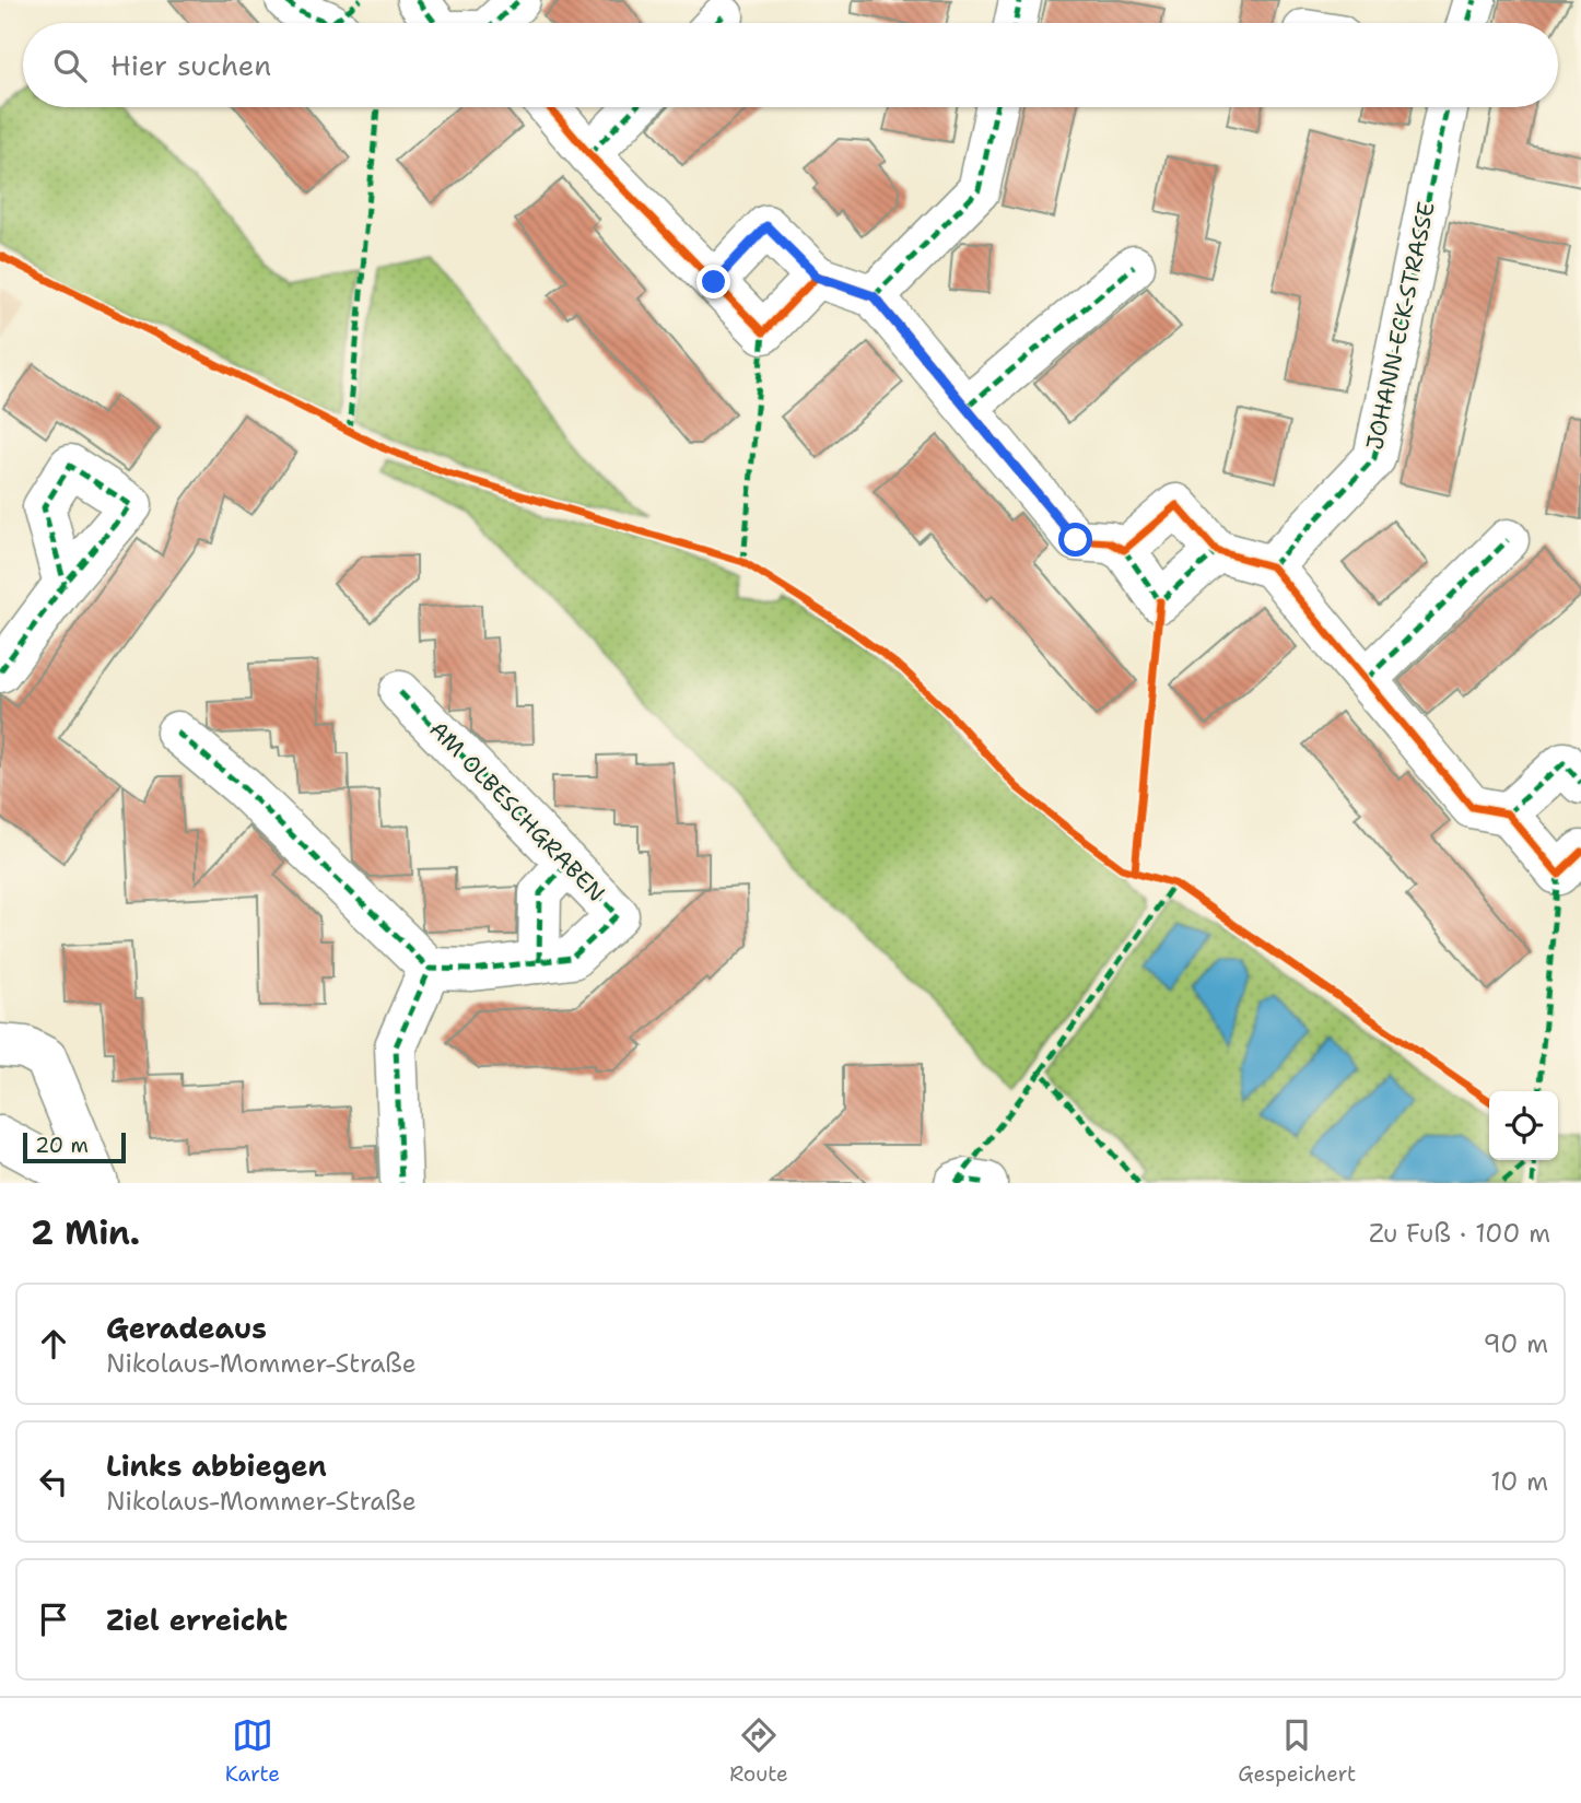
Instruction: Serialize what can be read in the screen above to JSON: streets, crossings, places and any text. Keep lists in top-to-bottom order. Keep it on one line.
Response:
{"streets":{"street":["JOHANN-ECK-STRASSE","AM OLBESCHGRABEN"]},"scale_bar":"20 m","page":{"search":"Hier suchen","scale":"20 m","heading":["2 Min.","Zu Fuß · 100 m"],"list":[["Geradeaus","Nikolaus-Mommer-Straße","90 m"],["Links abbiegen","Nikolaus-Mommer-Straße","10 m"],"Ziel erreicht"],"nav":["Karte","Route","Gespeichert"]}}
